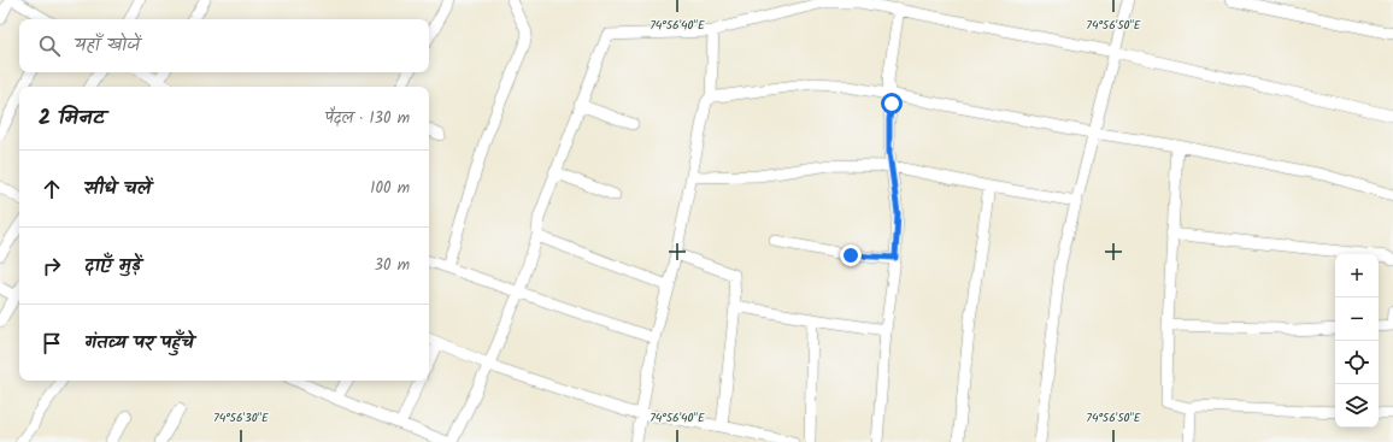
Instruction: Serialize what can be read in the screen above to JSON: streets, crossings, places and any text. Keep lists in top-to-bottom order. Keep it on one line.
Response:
{"page":{"search":"यहाँ खोजें","heading":["2 मिनट","पैदल · 130 m"],"list":[["सीधे चलें","100 m"],["दाएँ मुड़ें","30 m"],"गंतव्य पर पहुँचे"],"map_buttons":["+","−"]},"coordinates":["74°56'40\"E","74°56'50\"E","74°56'30\"E"]}
